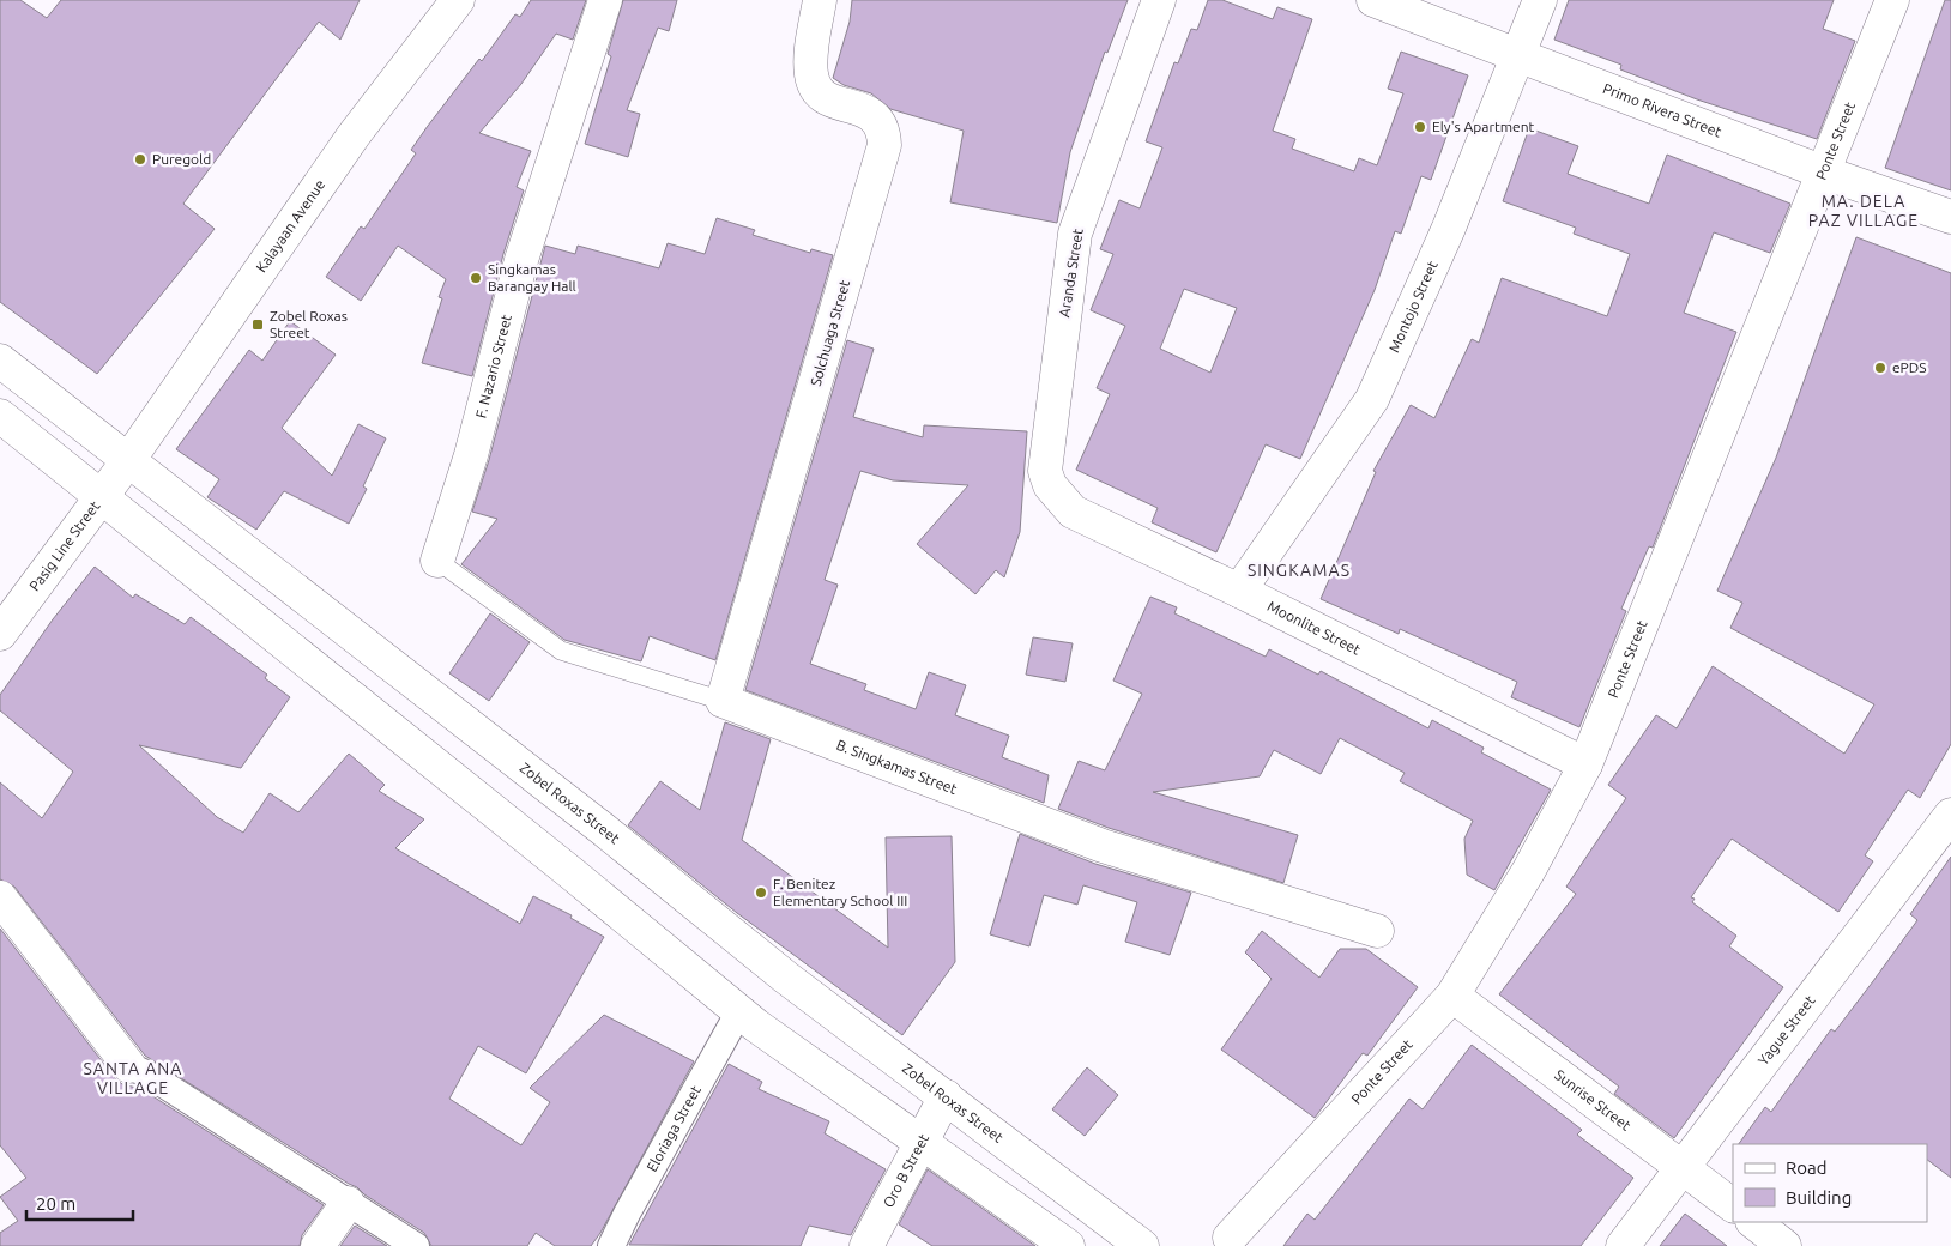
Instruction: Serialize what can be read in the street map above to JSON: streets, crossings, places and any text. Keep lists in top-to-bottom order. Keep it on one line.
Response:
{"streets":{"street":["Primo Rivera Street","Ponte Street","Kalayaan Avenue","Aranda Street","Montojo Street","Solchuaga Street","F. Nazario Street","Pasig Line Street","Moonlite Street","B. Singkamas Street","Zobel Roxas Street","Yague Street","Sunrise Street","Eloriaga Street","Oro B Street"]},"crossings":[["Primo Rivera Street","Ponte Street"],["Primo Rivera Street","Montojo Street"],["Ponte Street","Moonlite Street"],["Ponte Street","Sunrise Street"],["Kalayaan Avenue","Pasig Line Street"],["Kalayaan Avenue","Zobel Roxas Street"],["Aranda Street","Moonlite Street"],["Montojo Street","Moonlite Street"],["Solchuaga Street","B. Singkamas Street"],["F. Nazario Street","B. Singkamas Street"],["Pasig Line Street","Zobel Roxas Street"],["Zobel Roxas Street","Oro B Street"],["Yague Street","Sunrise Street"]],"districts":["MA. DELA PAZ VILLAGE","SINGKAMAS","SANTA ANA VILLAGE"],"places":{"other":["Ely's Apartment","Puregold","Singkamas Barangay Hall","ePDS","F. Benitez Elementary School III"],"transit":["Zobel Roxas Street"]},"legend":["Road","Building"],"scale_bar":"20 m"}
